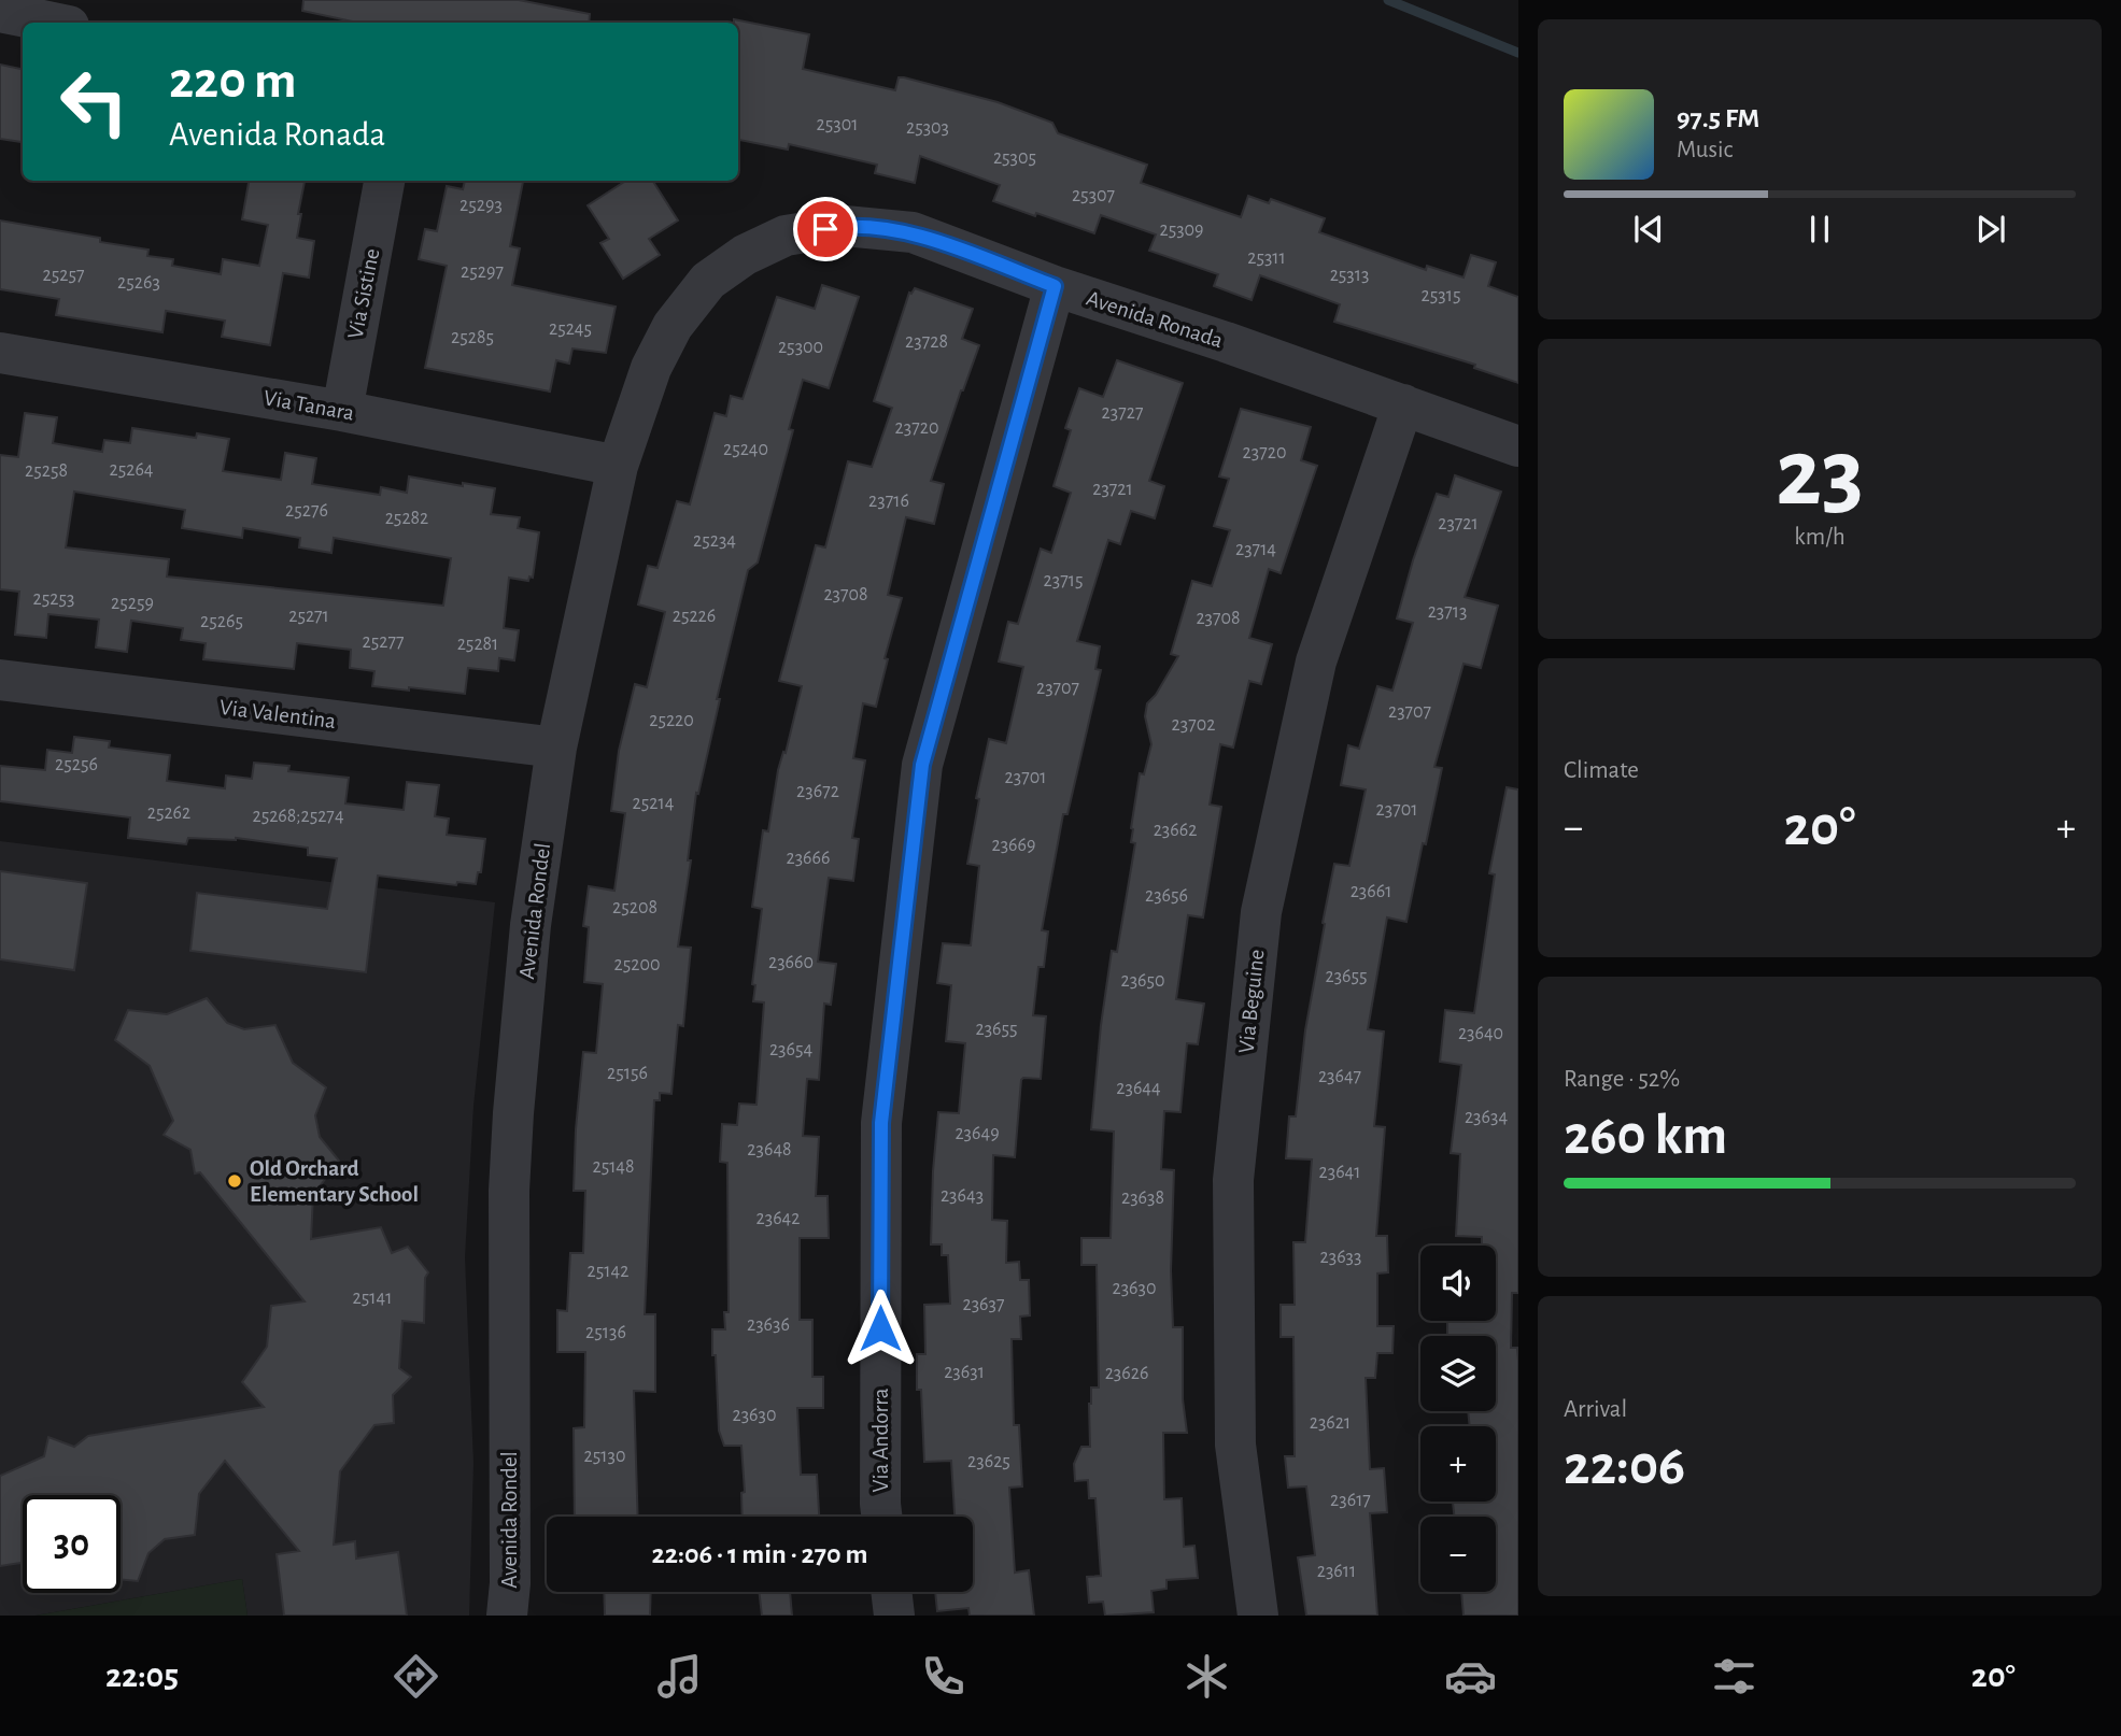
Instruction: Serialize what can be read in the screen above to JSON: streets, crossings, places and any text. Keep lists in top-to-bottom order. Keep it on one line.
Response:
{"streets":{"street":["Via Sistine","Avenida Ronada","Via Tanara","Via Valentina","Avenida Rondel","Via Beguine","Via Andorra"]},"crossings":[["Via Sistine","Via Tanara"],["Avenida Ronada","Avenida Rondel"],["Avenida Ronada","Via Beguine"],["Avenida Ronada","Via Andorra"],["Via Tanara","Avenida Rondel"],["Via Valentina","Avenida Rondel"]],"places":["Old Orchard Elementary School"],"house_numbers":["25301","25303","25305","25307","25293","25309","25311","25297","25257","25313","25263","25315","25245","25285","23728","25300","23727","23720","25240","23720","25264","25258","23721","23716","25276","25282","23721","25234","23714","23715","23708","25253","25259","23713","25271","25226","23708","25265","25277","25281","23707","23707","25220","23702","25256","23701","23672","25214","23701","25262","25268;25274","23662","23669","23666","23661","23656","25208","23660","25200","23655","23650","23655","23640","23654","25156","23647","23644","23634","23649","23648","25148","23641","23643","23638","23642","23633","25142","23630","25141","23637","23636","25136","23631","23626","23630","23621","25130","23625","23617","23611"],"page":{"turn":["220 m","Avenida Ronada"],"song":["97.5 FM","Music"],"tile":[["23","km/h"],"Climate",["Range · 52%","260 km"],["Arrival","22:06"]],"heat":["−","20°","+"],"map_buttons":["+","−"],"limit":"30","trip":"22:06 · 1 min · 270 m","tabs":["22:05","20°"]}}
